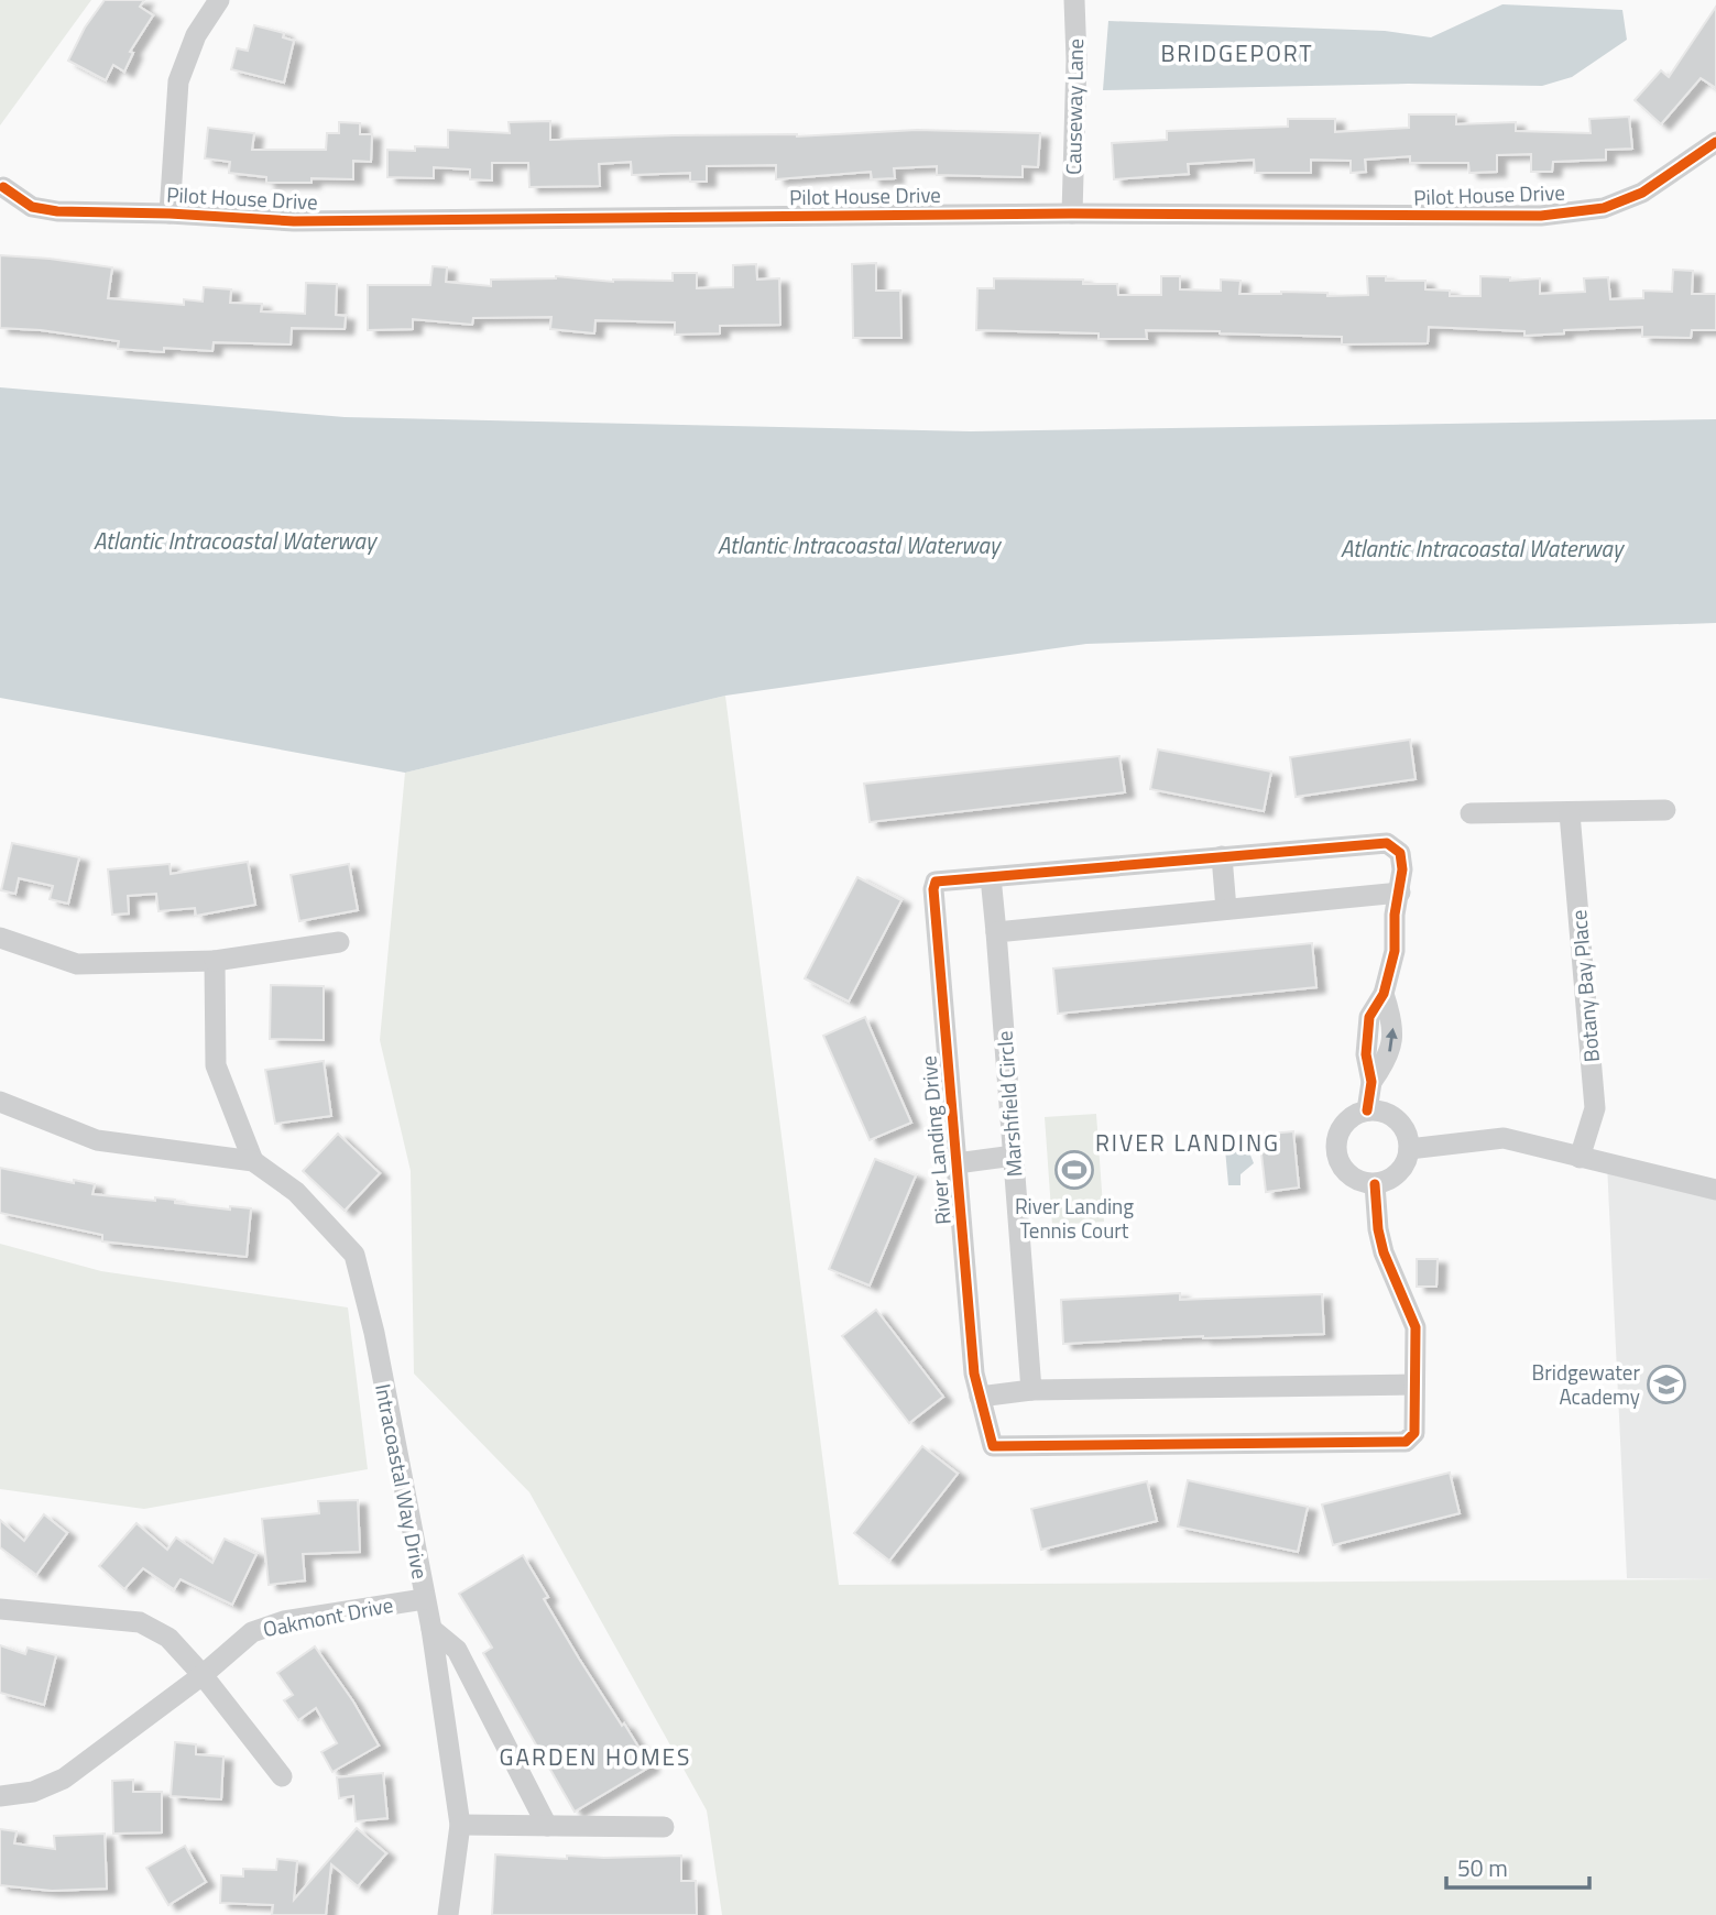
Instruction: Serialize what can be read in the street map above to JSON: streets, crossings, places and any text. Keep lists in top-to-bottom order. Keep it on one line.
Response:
{"streets":{"street":["Causeway Lane","Pilot House Drive","Botany Bay Place","Marshfield Circle","River Landing Drive","Intracoastal Way Drive","Oakmont Drive"]},"crossings":[["Causeway Lane","Pilot House Drive"],["Marshfield Circle","River Landing Drive"],["Intracoastal Way Drive","Oakmont Drive"]],"districts":["BRIDGEPORT","RIVER LANDING","GARDEN HOMES"],"water":["Atlantic Intracoastal Waterway"],"places":{"sports":["River Landing Tennis Court"],"school or university":["Bridgewater Academy"]},"scale_bar":"50 m"}
